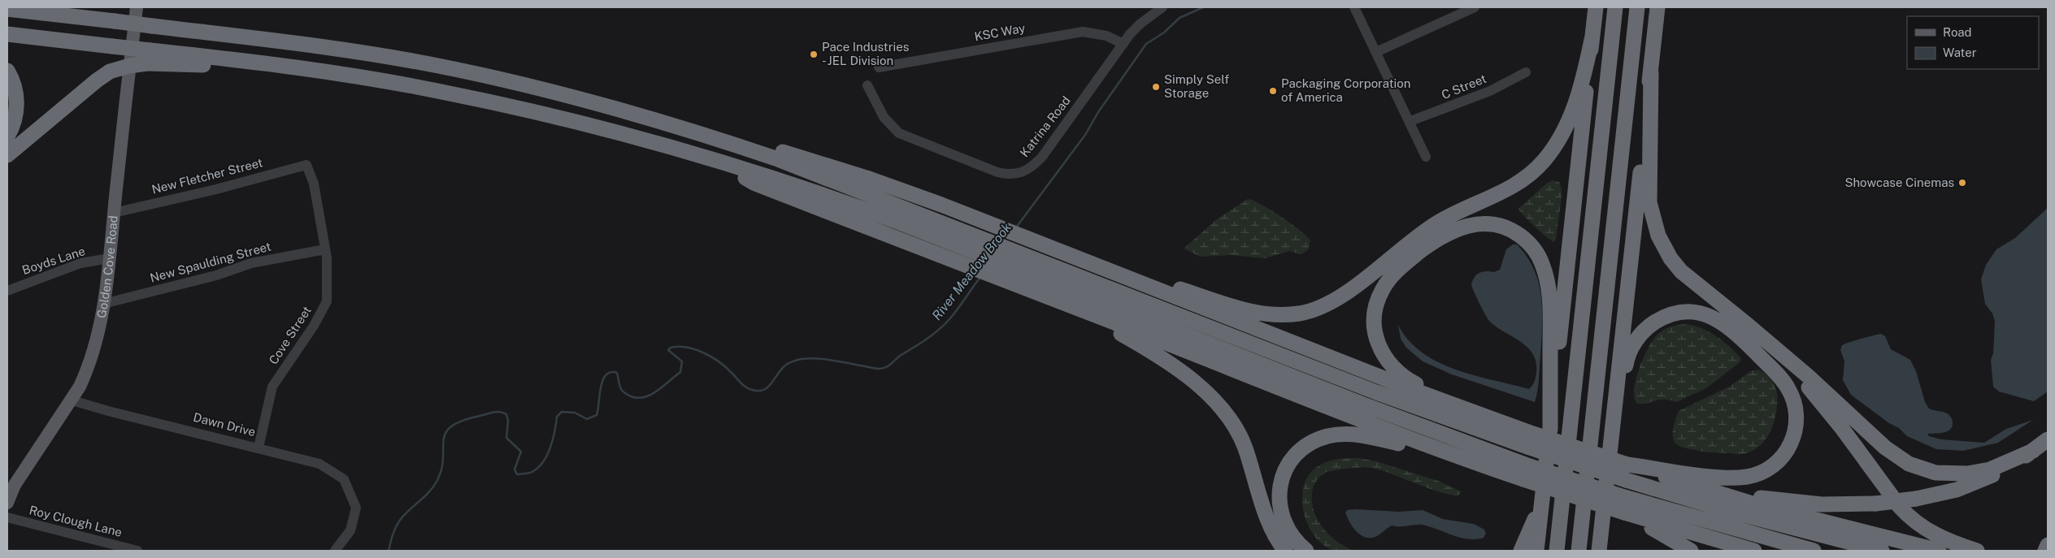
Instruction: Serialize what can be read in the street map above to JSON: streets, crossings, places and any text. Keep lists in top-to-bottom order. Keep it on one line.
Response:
{"streets":{"main road":["Golden Cove Road"],"street":["KSC Way","C Street","Katrina Road","New Fletcher Street","Boyds Lane","New Spaulding Street","Cove Street","Dawn Drive","Roy Clough Lane"]},"crossings":[["KSC Way","Katrina Road"],["New Fletcher Street","Golden Cove Road"],["New Fletcher Street","Cove Street"],["Boyds Lane","Golden Cove Road"],["New Spaulding Street","Golden Cove Road"],["New Spaulding Street","Cove Street"],["Golden Cove Road","Dawn Drive"],["Cove Street","Dawn Drive"]],"water":["River Meadow Brook"],"places":["Pace Industries - JEL Division","Simply Self Storage","Packaging Corporation of America","Showcase Cinemas"],"legend":["Road","Water"]}
